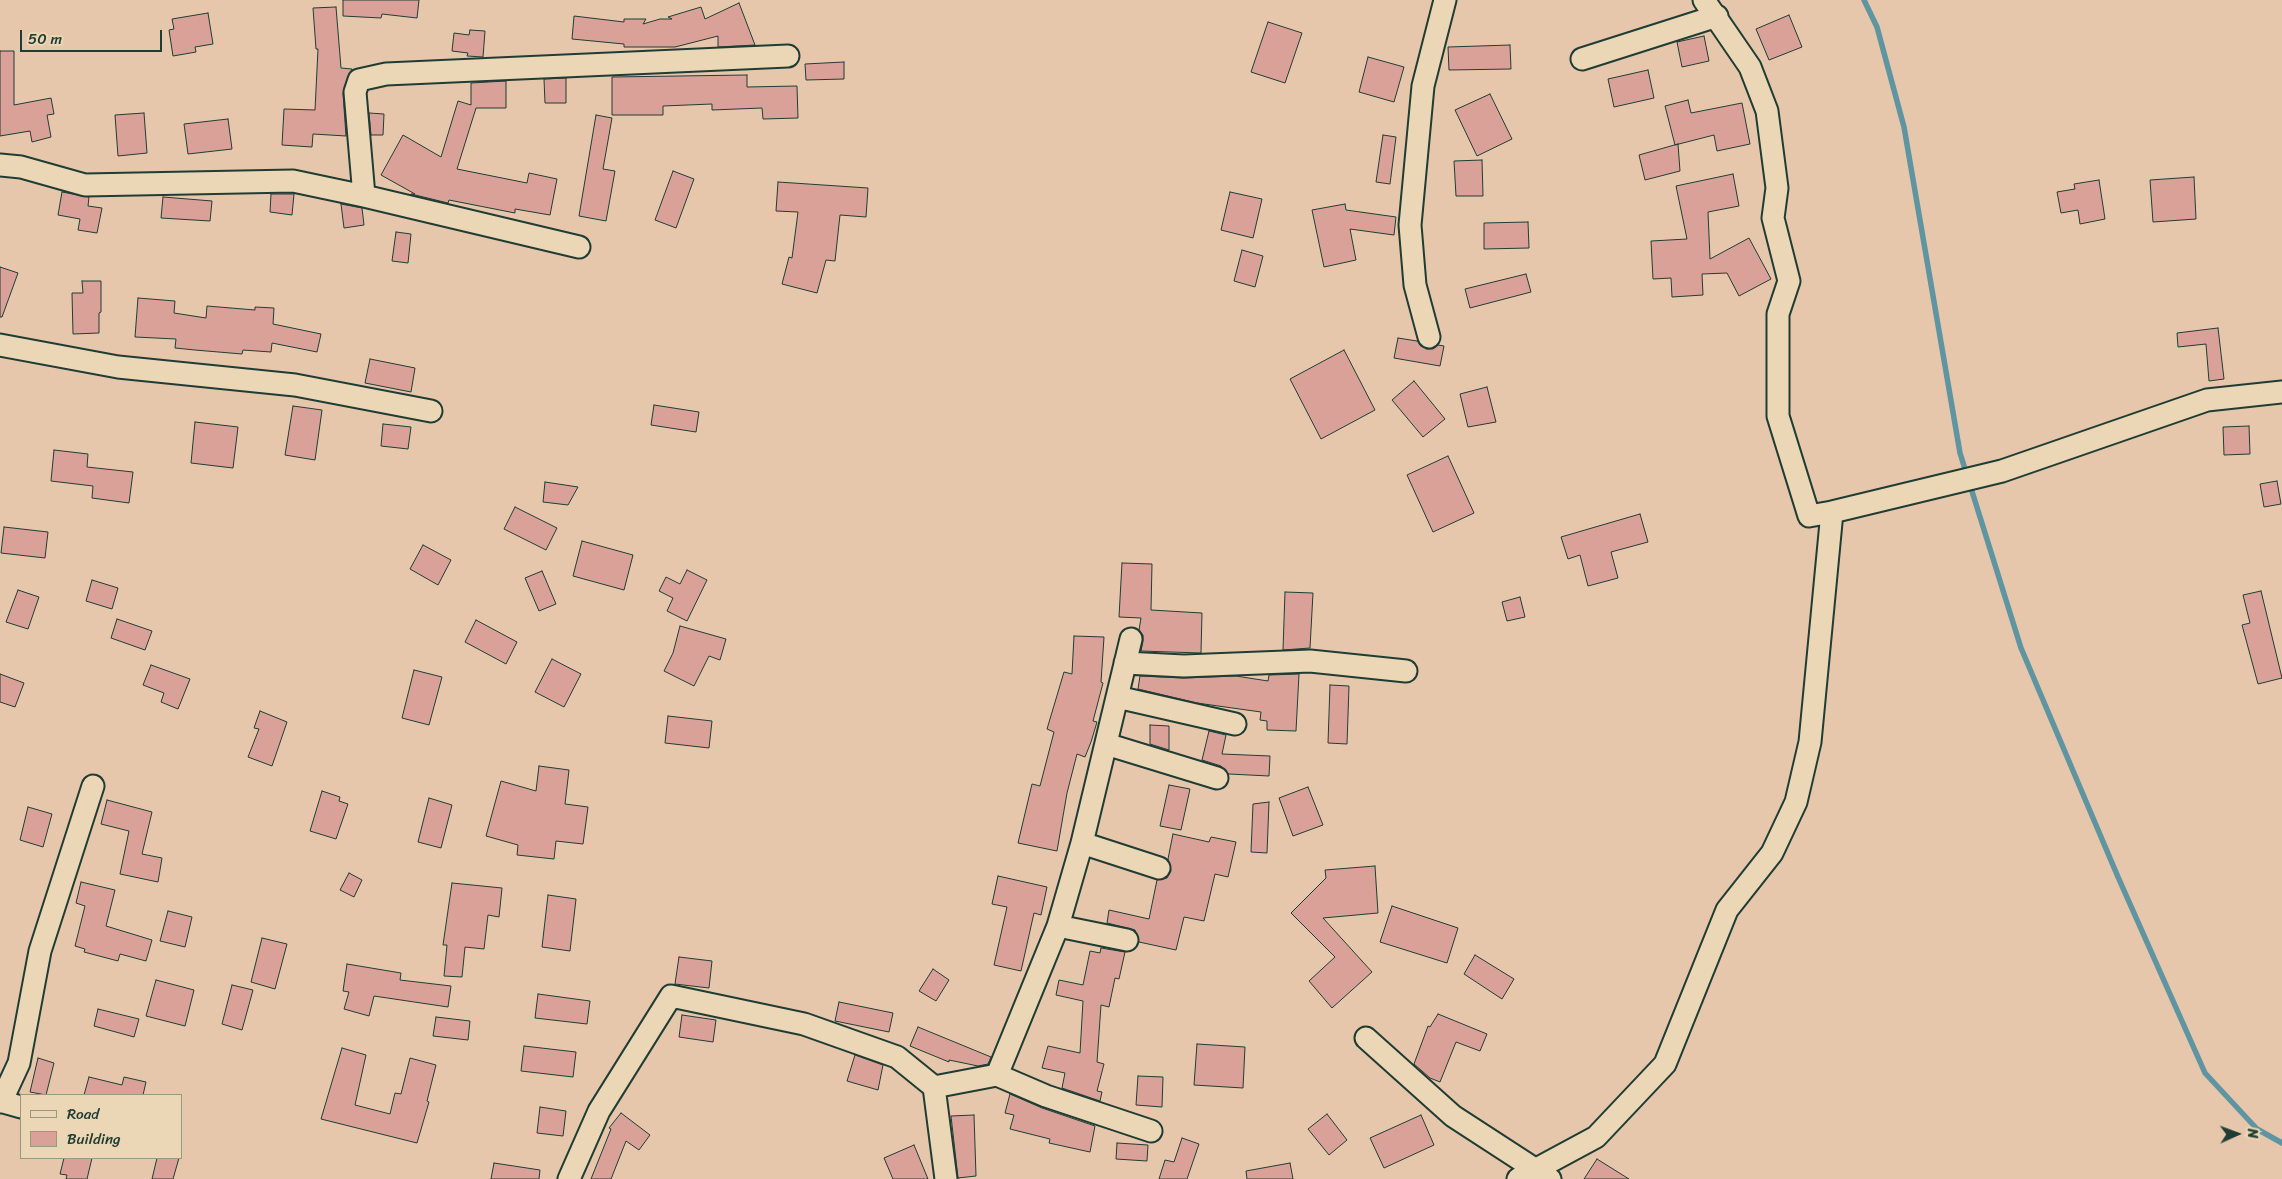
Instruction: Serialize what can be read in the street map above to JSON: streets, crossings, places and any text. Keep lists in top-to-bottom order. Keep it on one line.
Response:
{"legend":["Road","Building"],"scale_bar":"50 m","north":"right"}
